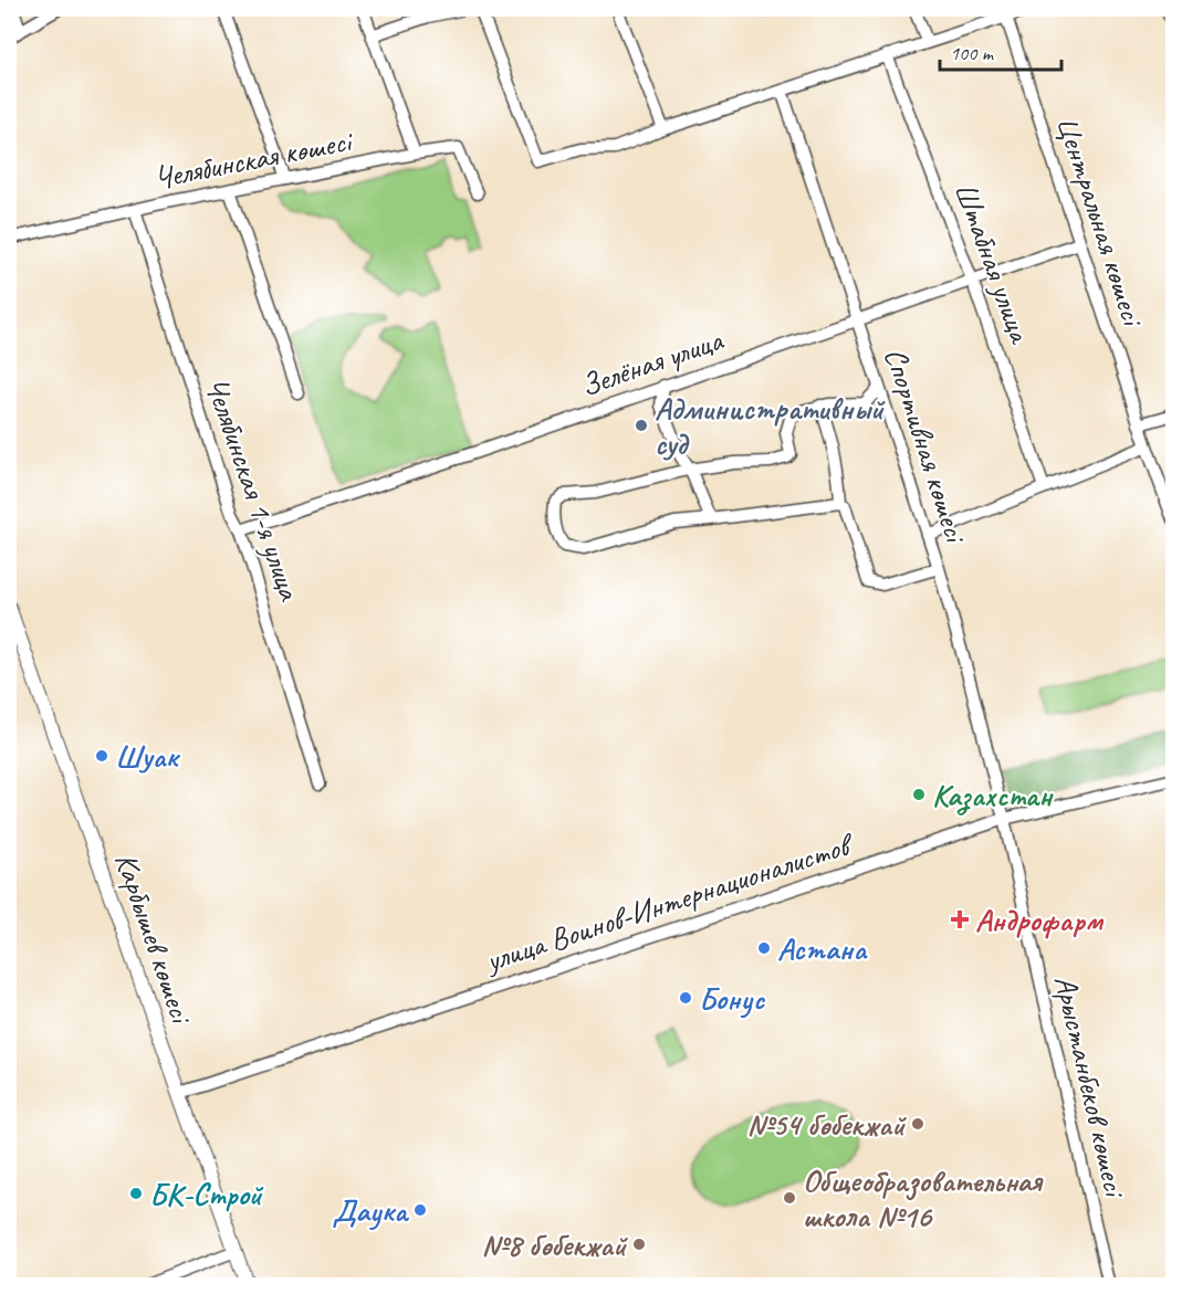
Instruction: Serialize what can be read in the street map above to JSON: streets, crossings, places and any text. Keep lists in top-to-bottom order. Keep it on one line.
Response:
{"streets":{"main road":["Карбышев көшесі"],"street":["Челябинская көшесі","Центральная көшесі","Штабная улица","Зелёная улица","Спортивная көшесі","Челябинская 1-я улица","улица Воинов-Интернационалистов","Арыстанбеков көшесі"]},"crossings":[["Челябинская көшесі","Челябинская 1-я улица"],["Центральная көшесі","Зелёная улица"],["Штабная улица","Зелёная улица"],["Зелёная улица","Спортивная көшесі"],["Зелёная улица","Челябинская 1-я улица"],["Спортивная көшесі","улица Воинов-Интернационалистов"],["Спортивная көшесі","Арыстанбеков көшесі"],["улица Воинов-Интернационалистов","Карбышев көшесі"],["улица Воинов-Интернационалистов","Арыстанбеков көшесі"]],"places":{"other":["Административный суд","Шуак","Казахстан","Астана","Бонус","№54 бөбекжай","БК-Строй","Общеобразовательная школа №16","Даука","№8 бөбекжай"],"health":["Андрофарм"]},"scale_bar":"100 m"}
